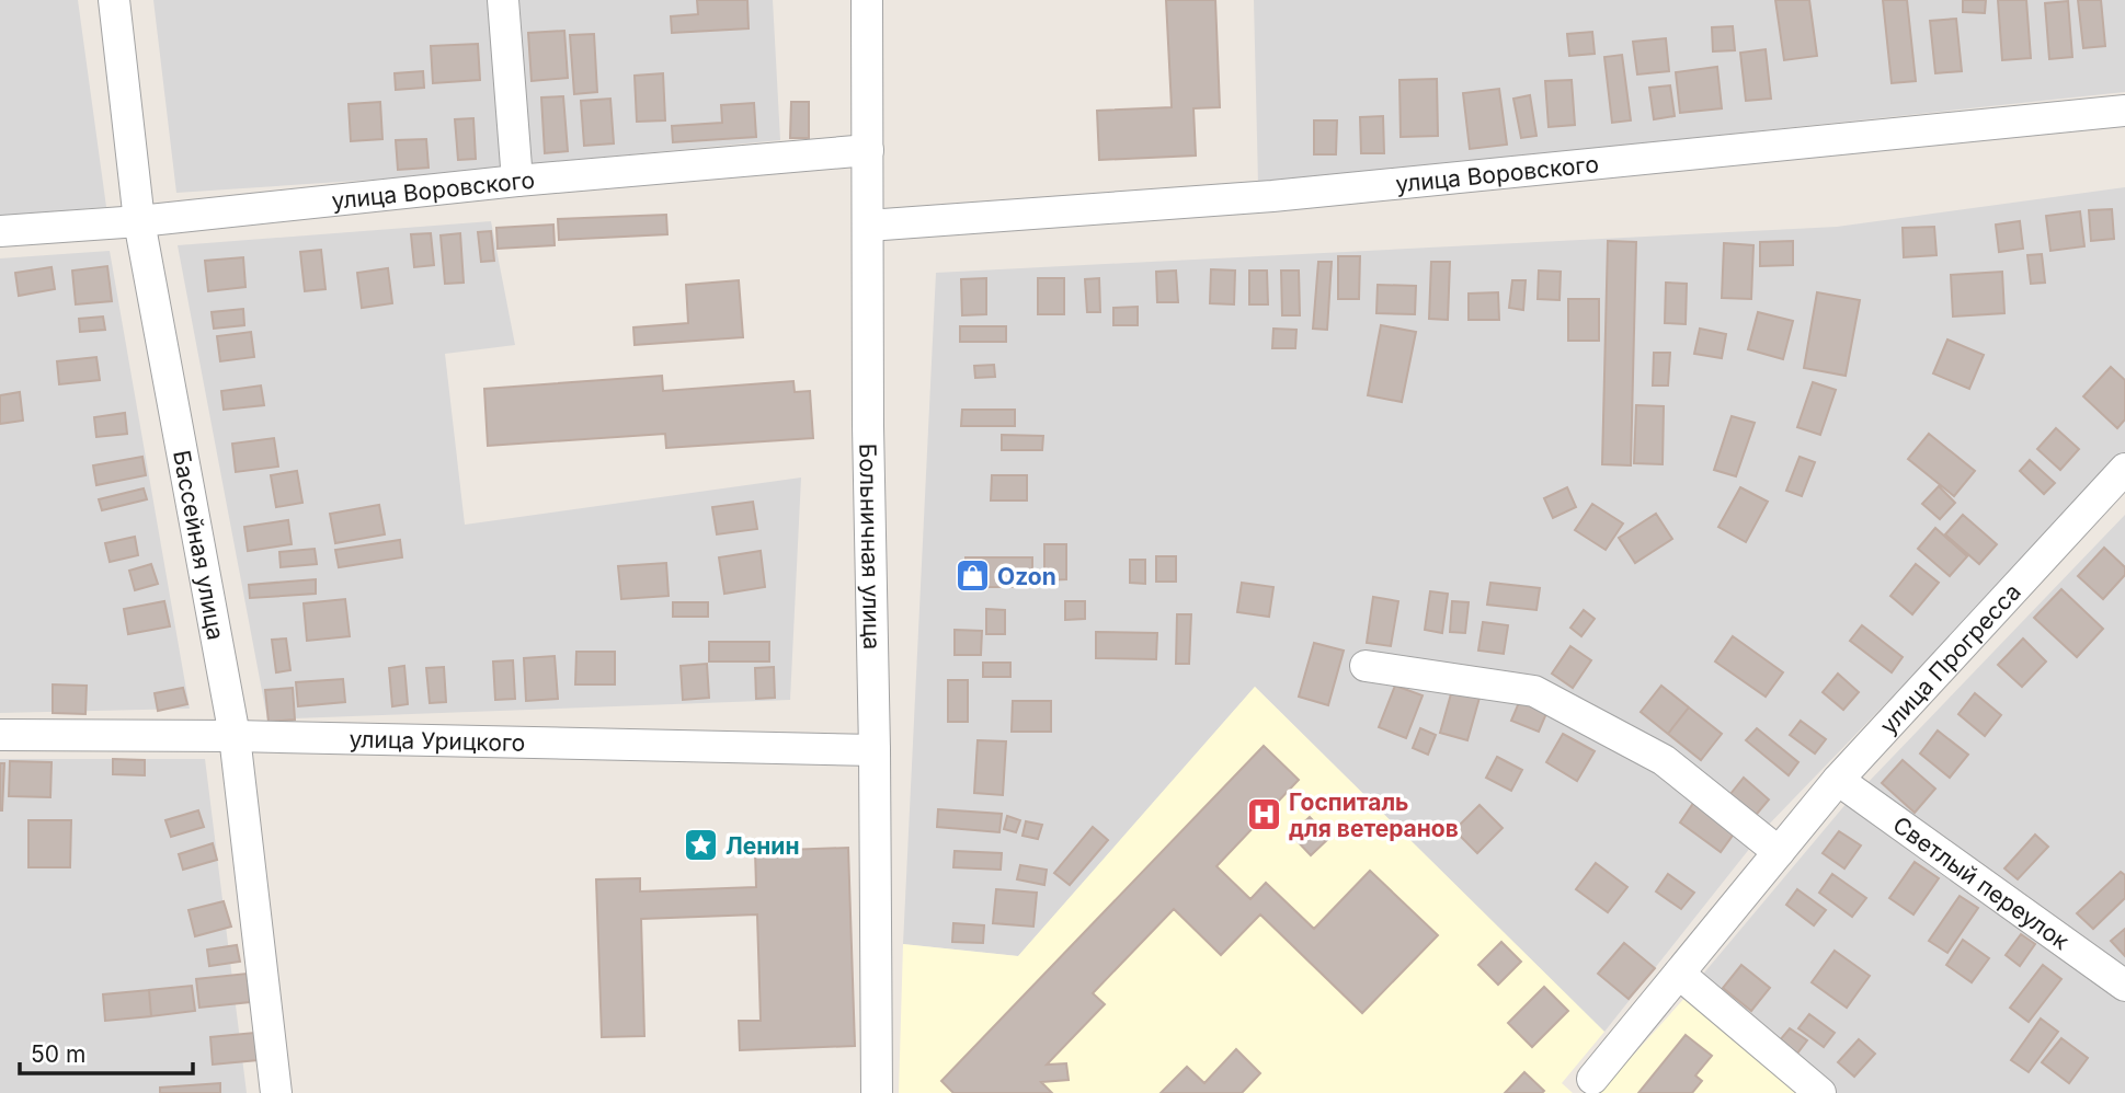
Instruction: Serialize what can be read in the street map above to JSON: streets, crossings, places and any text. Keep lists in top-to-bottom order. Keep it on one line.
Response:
{"streets":{"street":["улица Воровского","Бассейная улица","Больничная улица","улица Прогресса","улица Урицкого","Светлый переулок"]},"crossings":[["улица Воровского","Бассейная улица"],["улица Воровского","Больничная улица"],["Бассейная улица","улица Урицкого"],["Больничная улица","улица Урицкого"],["улица Прогресса","Светлый переулок"]],"places":{"shop":["Ozon"],"hospital":["Госпиталь для ветеранов"],"place":["Ленин"]},"scale_bar":"50 m"}
